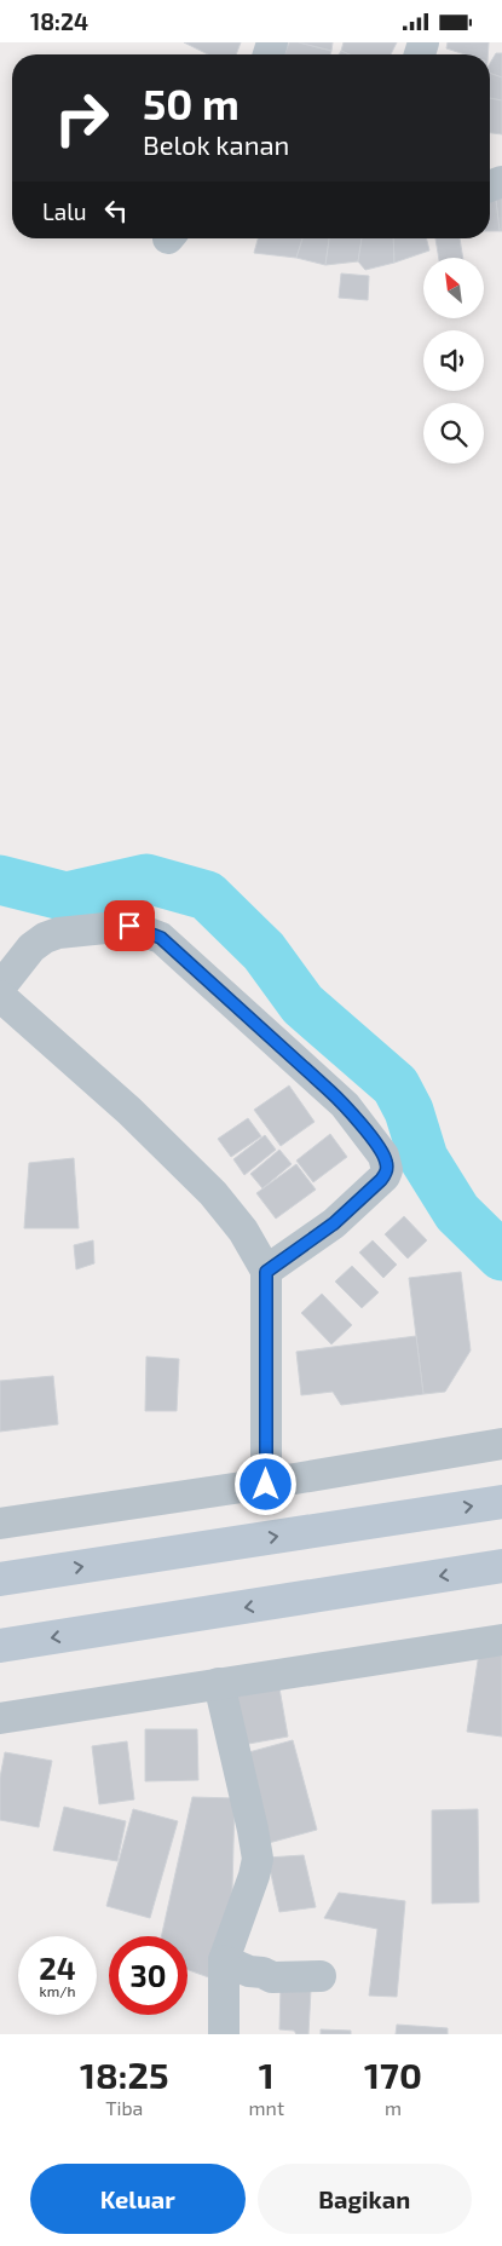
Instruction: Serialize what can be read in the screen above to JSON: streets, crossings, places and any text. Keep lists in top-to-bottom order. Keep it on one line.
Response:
{"north":"top left","page":{"status":"18:24","turn":["50 m","Belok kanan"],"then":"Lalu","speed":"24 km/h","limit":"30","eta":["18:25","Tiba","1","mnt","170","m"],"buttons":["Keluar","Bagikan"]}}
